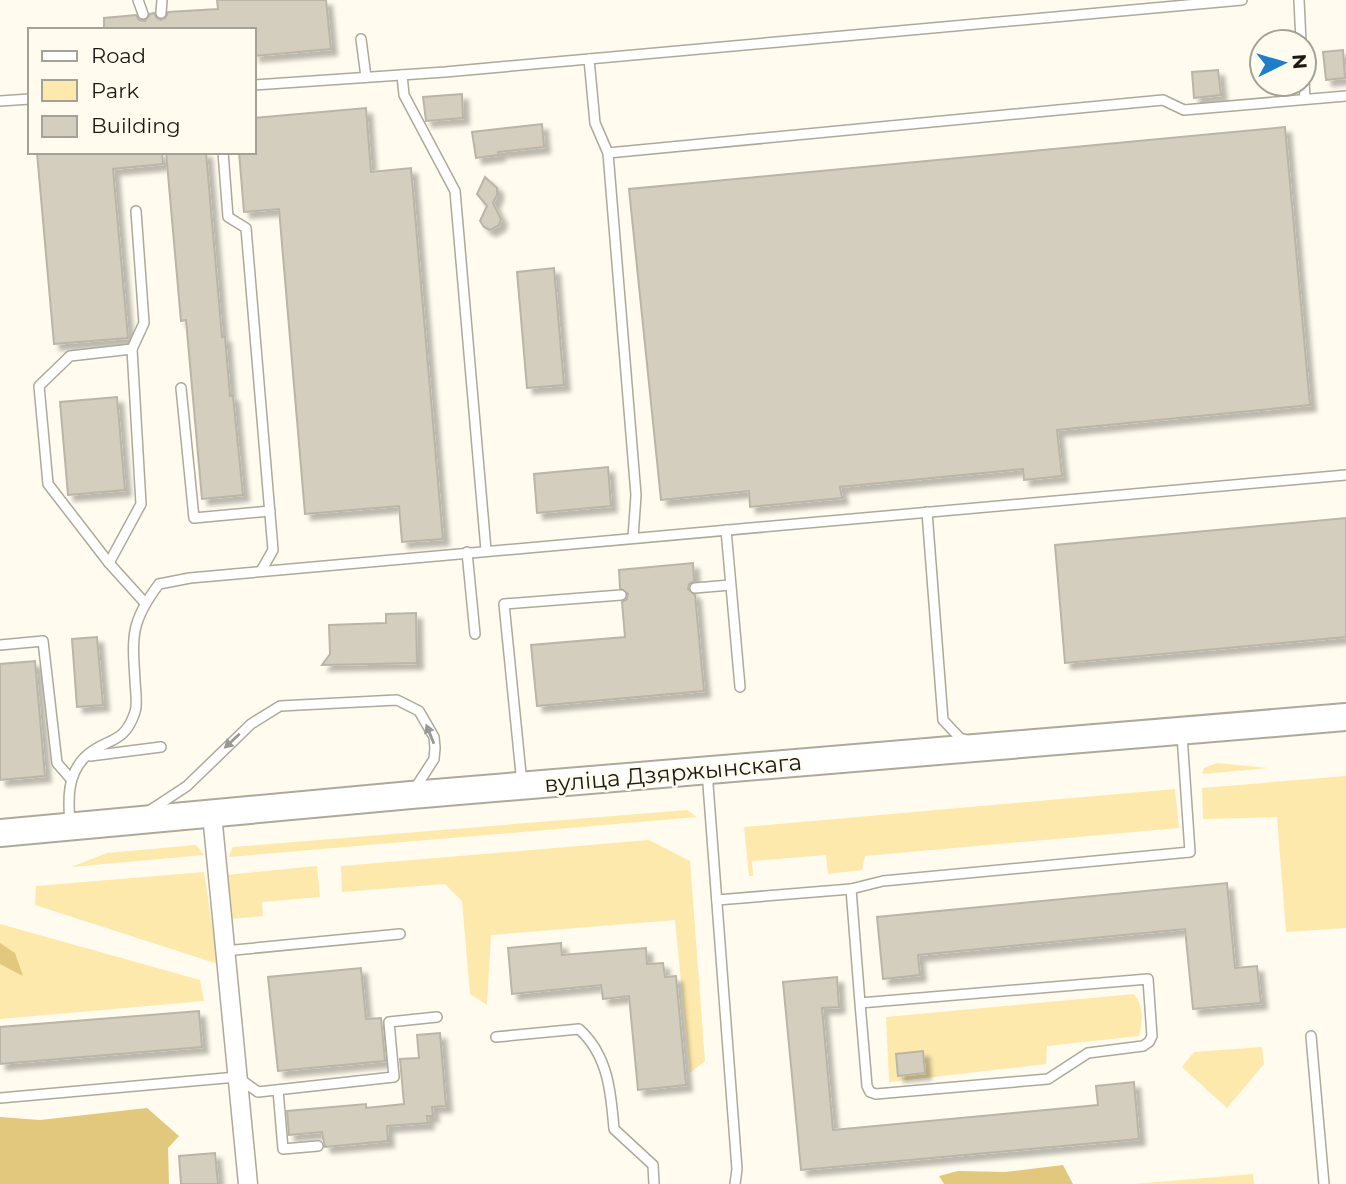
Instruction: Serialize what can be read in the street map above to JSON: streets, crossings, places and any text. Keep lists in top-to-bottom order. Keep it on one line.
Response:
{"streets":{"main road":["вуліца Дзяржынскага"]},"legend":["Road","Park","Building"],"north":"right"}
